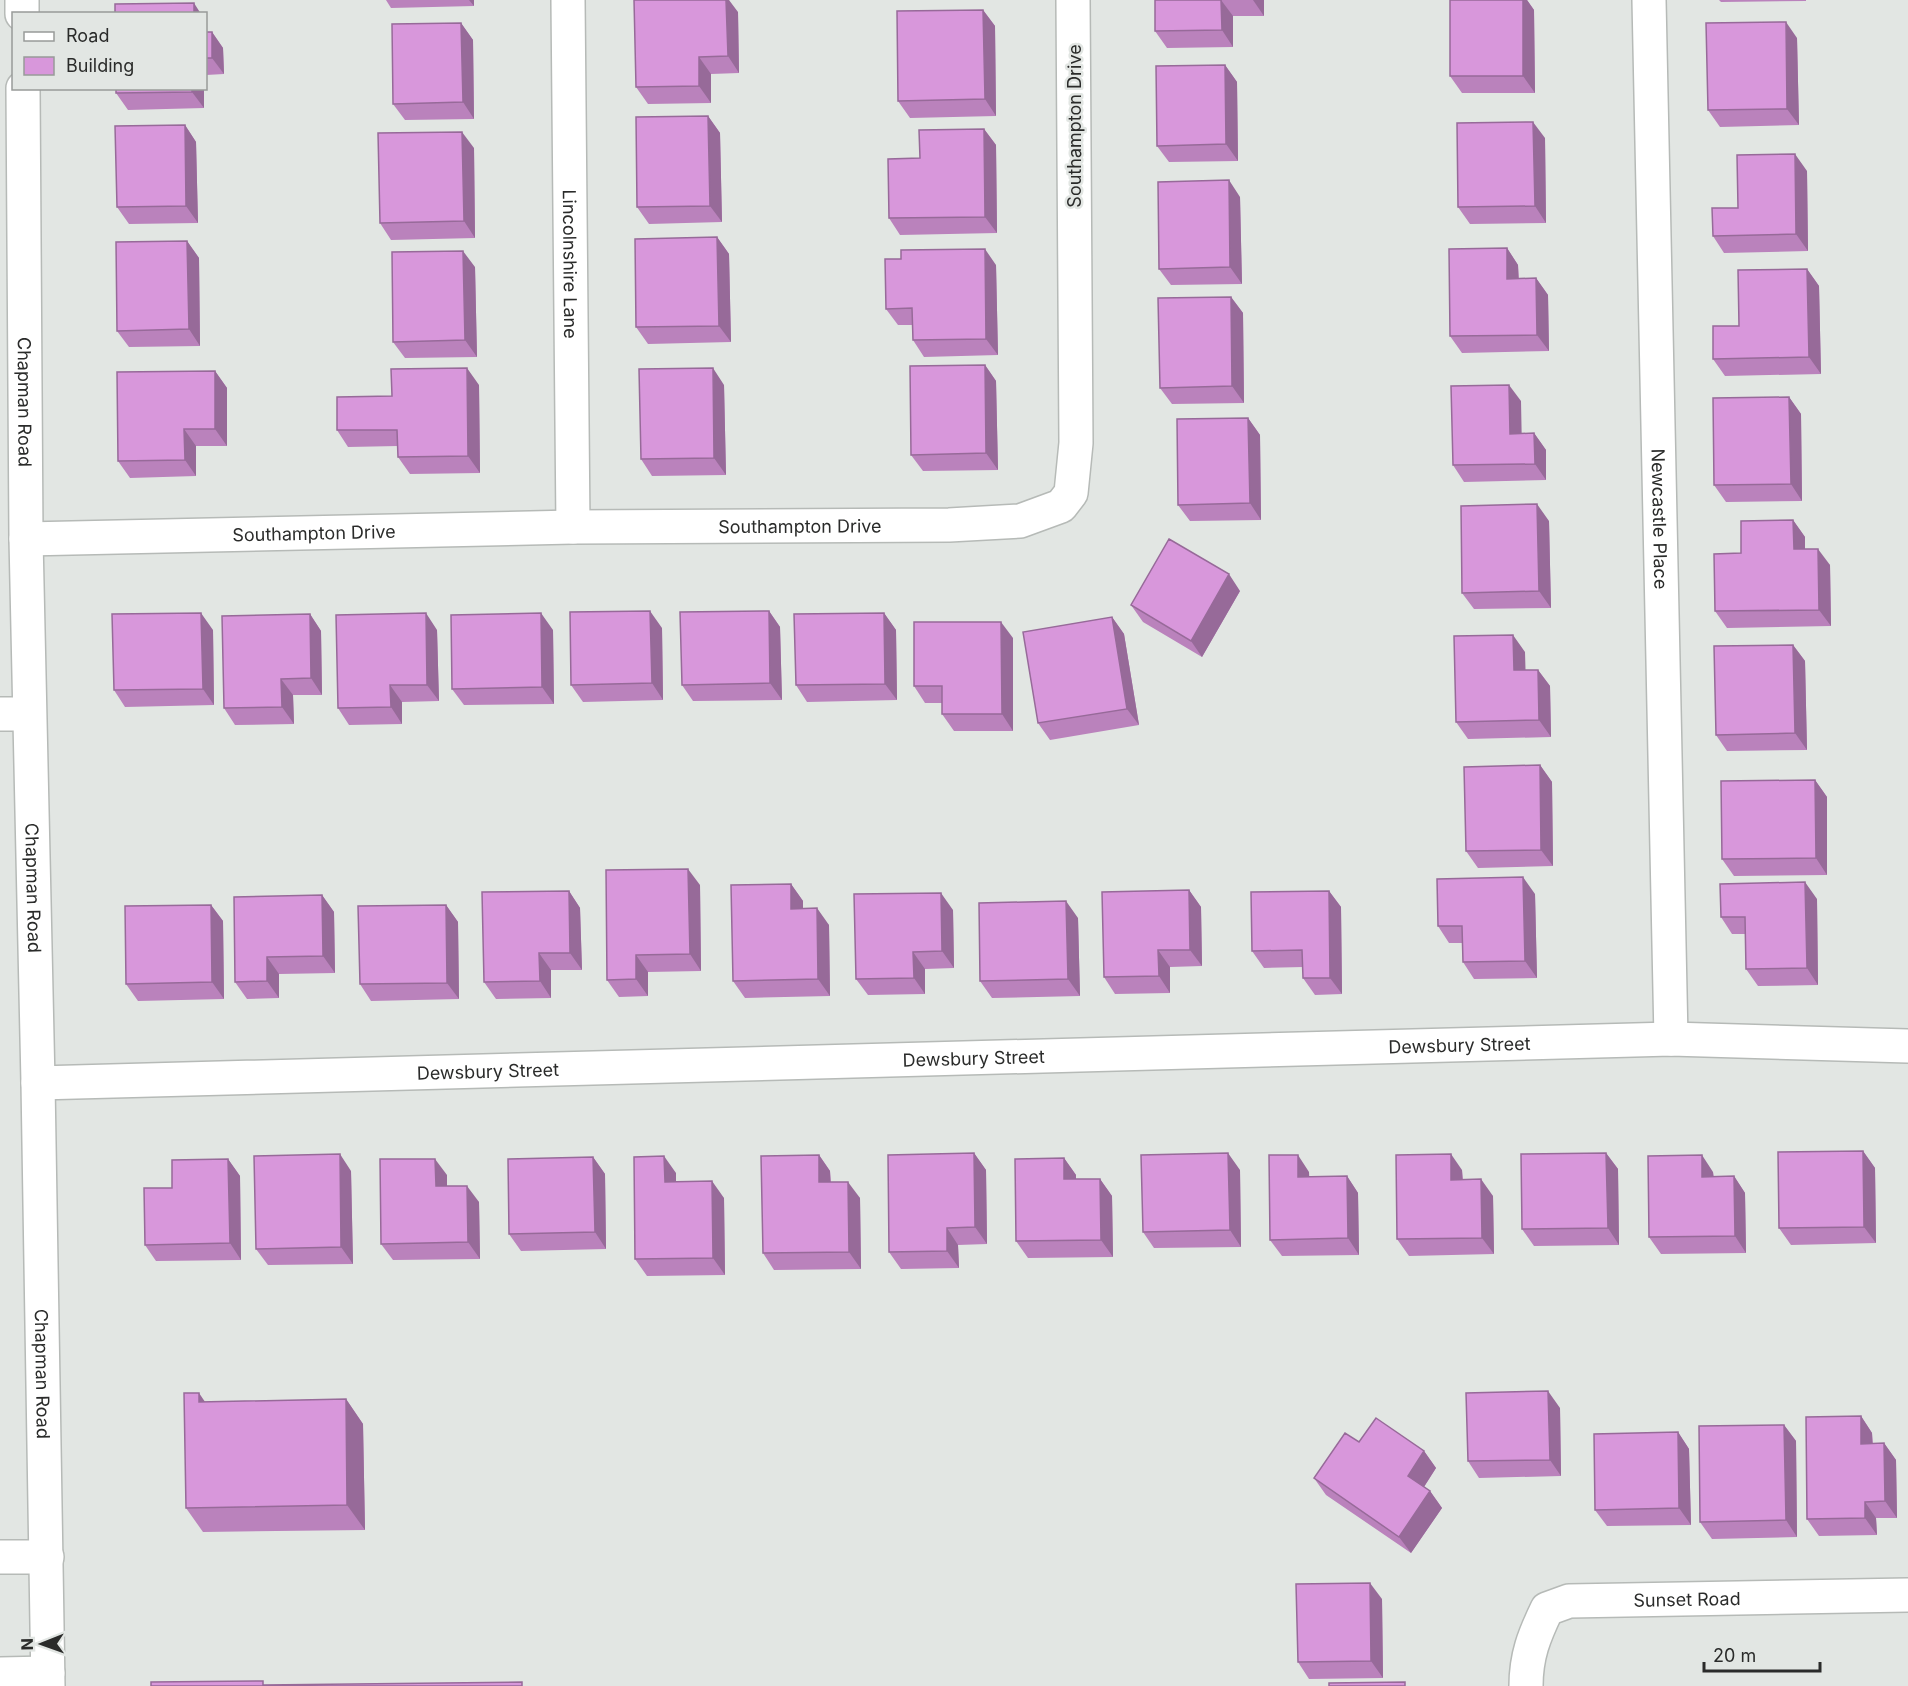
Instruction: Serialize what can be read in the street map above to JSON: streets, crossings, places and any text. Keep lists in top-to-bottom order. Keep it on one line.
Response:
{"streets":{"street":["Southampton Drive","Lincolnshire Lane","Chapman Road","Newcastle Place","Dewsbury Street","Sunset Road"]},"crossings":[["Southampton Drive","Lincolnshire Lane"],["Southampton Drive","Chapman Road"],["Chapman Road","Dewsbury Street"],["Newcastle Place","Dewsbury Street"]],"legend":["Road","Building"],"scale_bar":"20 m","north":"left"}
